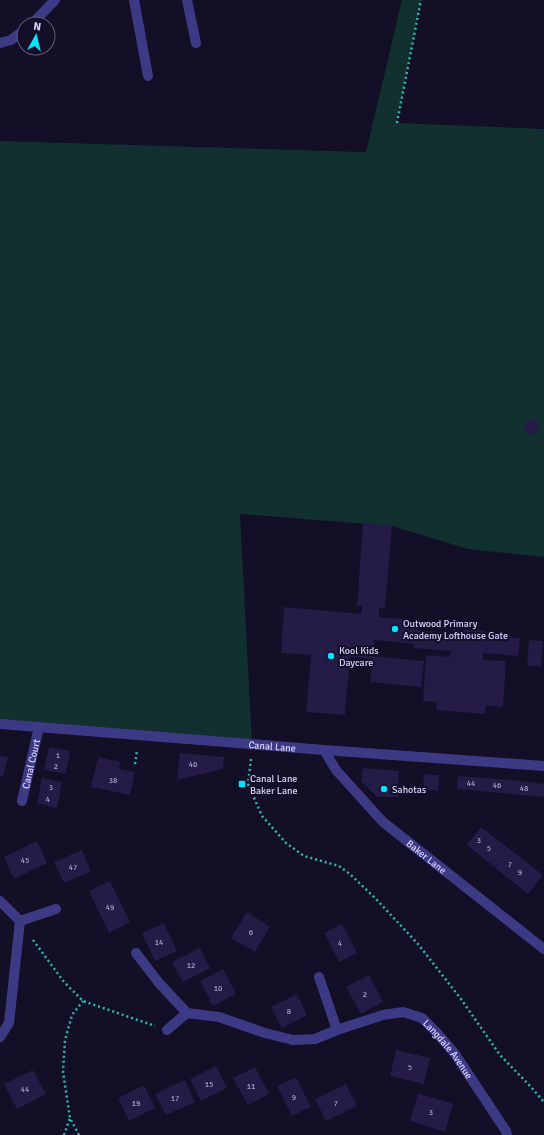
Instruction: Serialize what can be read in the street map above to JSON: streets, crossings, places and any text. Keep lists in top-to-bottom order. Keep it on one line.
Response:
{"streets":{"street":["Canal Lane","Canal Court","Baker Lane","Langdale Avenue"]},"crossings":[["Canal Lane","Canal Court"],["Canal Lane","Baker Lane"]],"places":{"other":["Outwood Primary Academy Lofthouse Gate","Kool Kids Daycare","Sahotas"],"transit":["Canal Lane Baker Lane"]},"house_numbers":["1","40","2","38","44","46","3","48","4","3","5","45","7","47","9","49","6","14","4","12","10","2","8","5","15","11","44","9","17","19","7","3"],"north":"top"}
